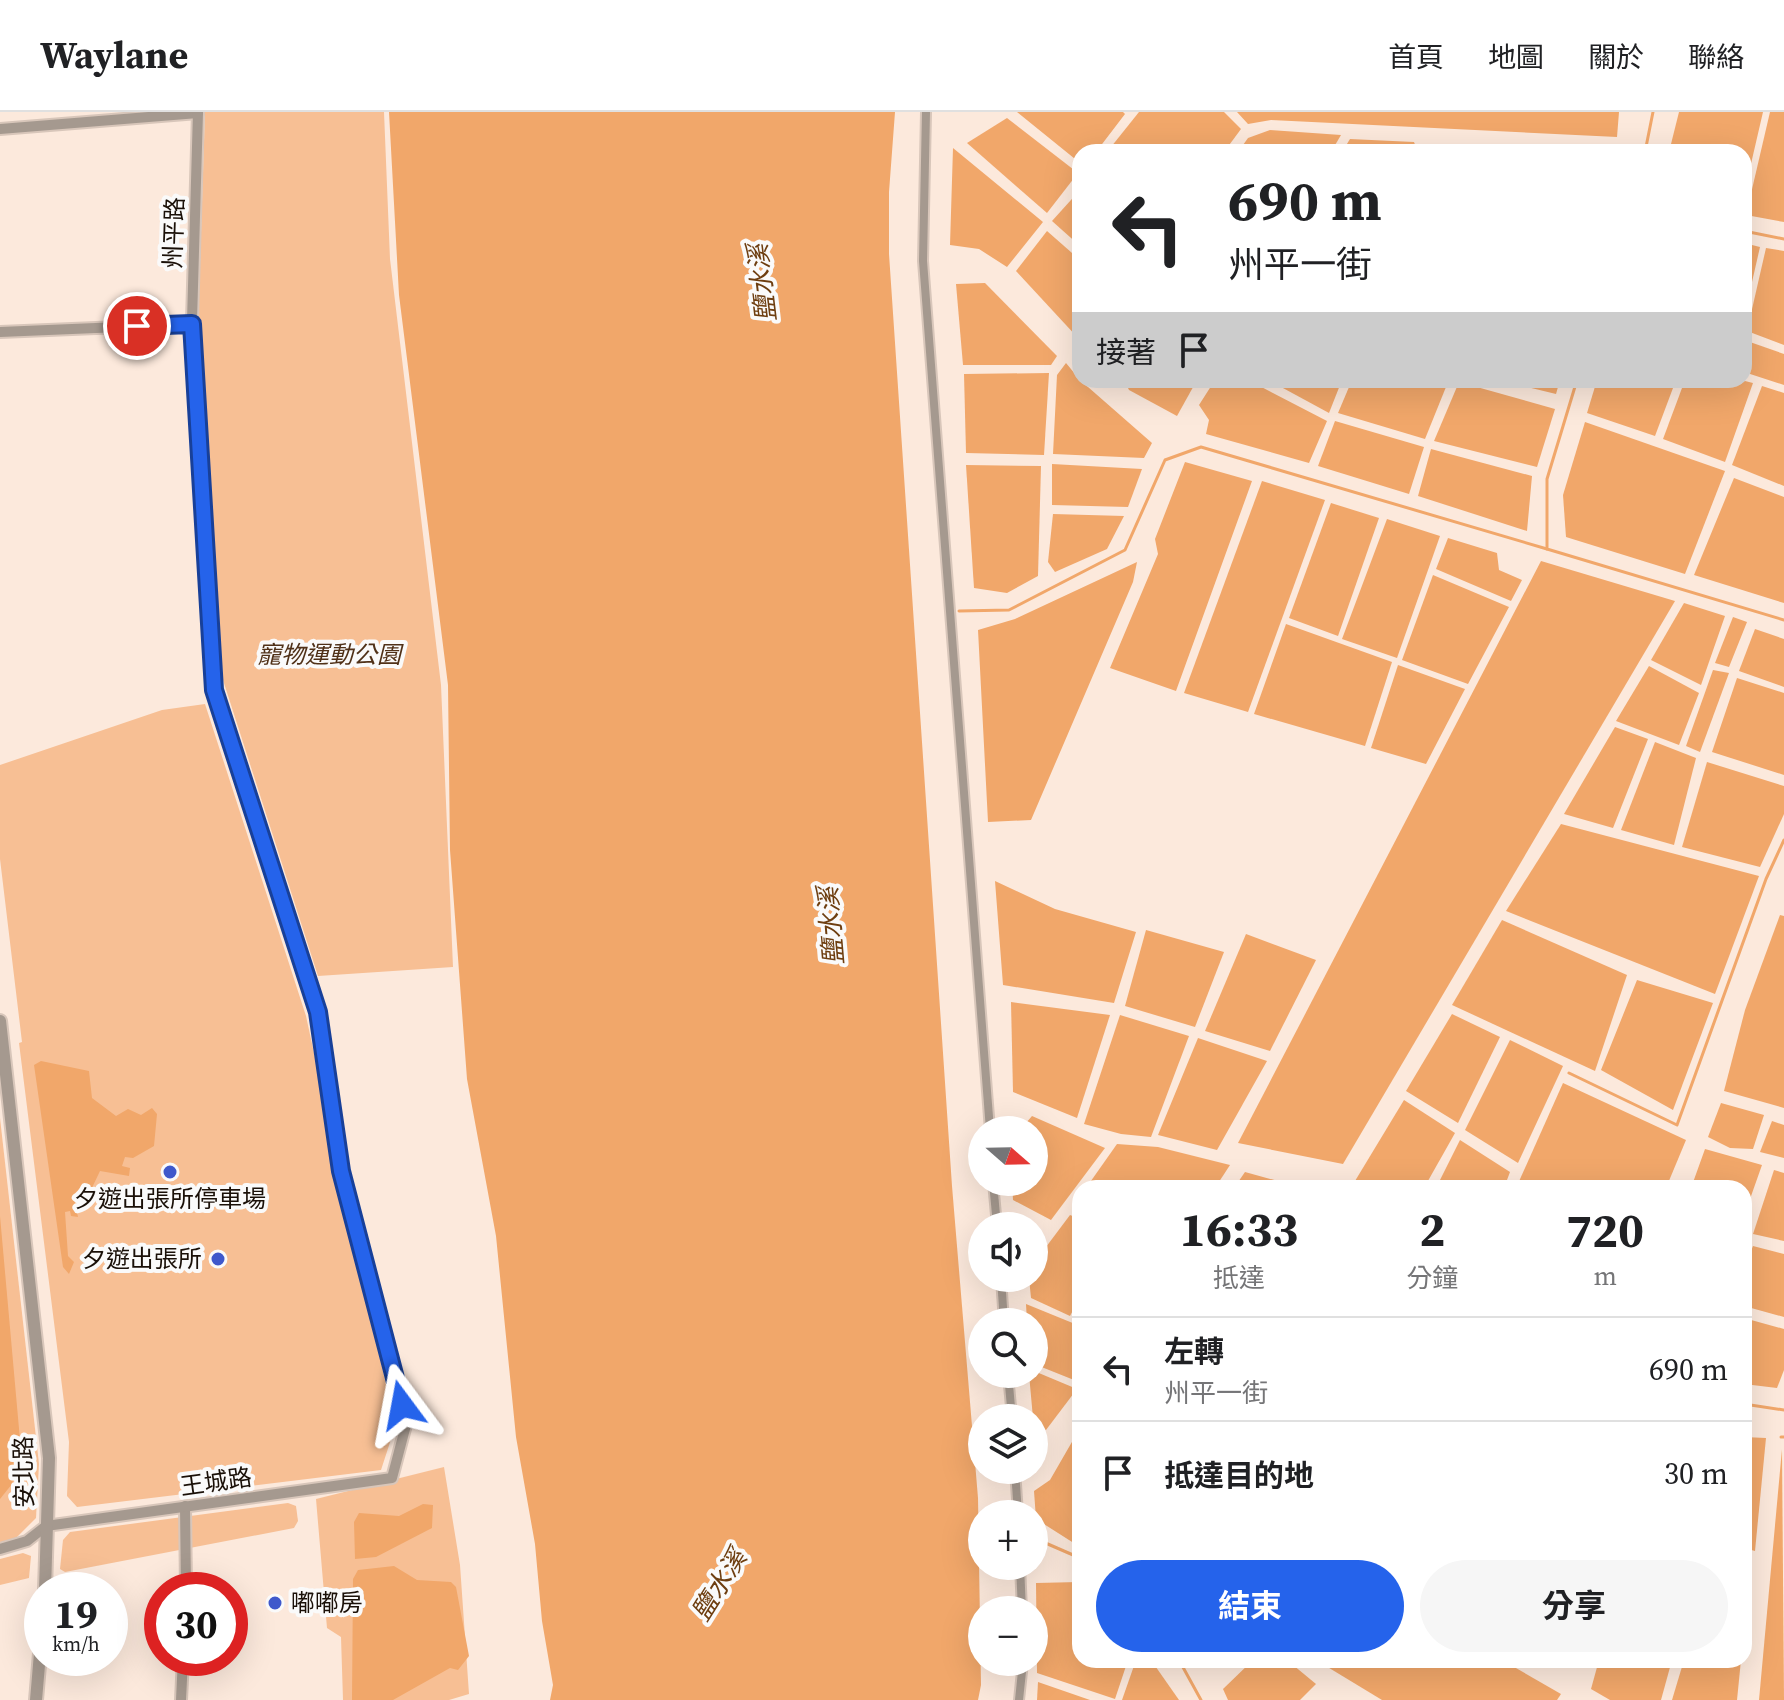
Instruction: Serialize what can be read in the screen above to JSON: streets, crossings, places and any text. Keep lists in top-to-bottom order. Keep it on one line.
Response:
{"streets":{"street":["州平路","安北路","王城路"]},"crossings":[["州平路","王城路"],["安北路","王城路"]],"water":["鹽水溪"],"parks":["寵物運動公園"],"places":["夕遊出張所停車場","夕遊出張所","嘟嘟房"],"north":"right","page":{"header":"Waylane","nav":["首頁","地圖","關於","聯絡"],"turn":["690 m","州平一街"],"then":"接著","map_buttons":["+","−"],"eta":["16:33","抵達","2","分鐘","720","m"],"list":[{"name":"左轉","note":"州平一街","value":"690 m"},{"name":"抵達目的地","value":"30 m"}],"buttons":["結束","分享"],"speed":"19 km/h","limit":"30"}}
